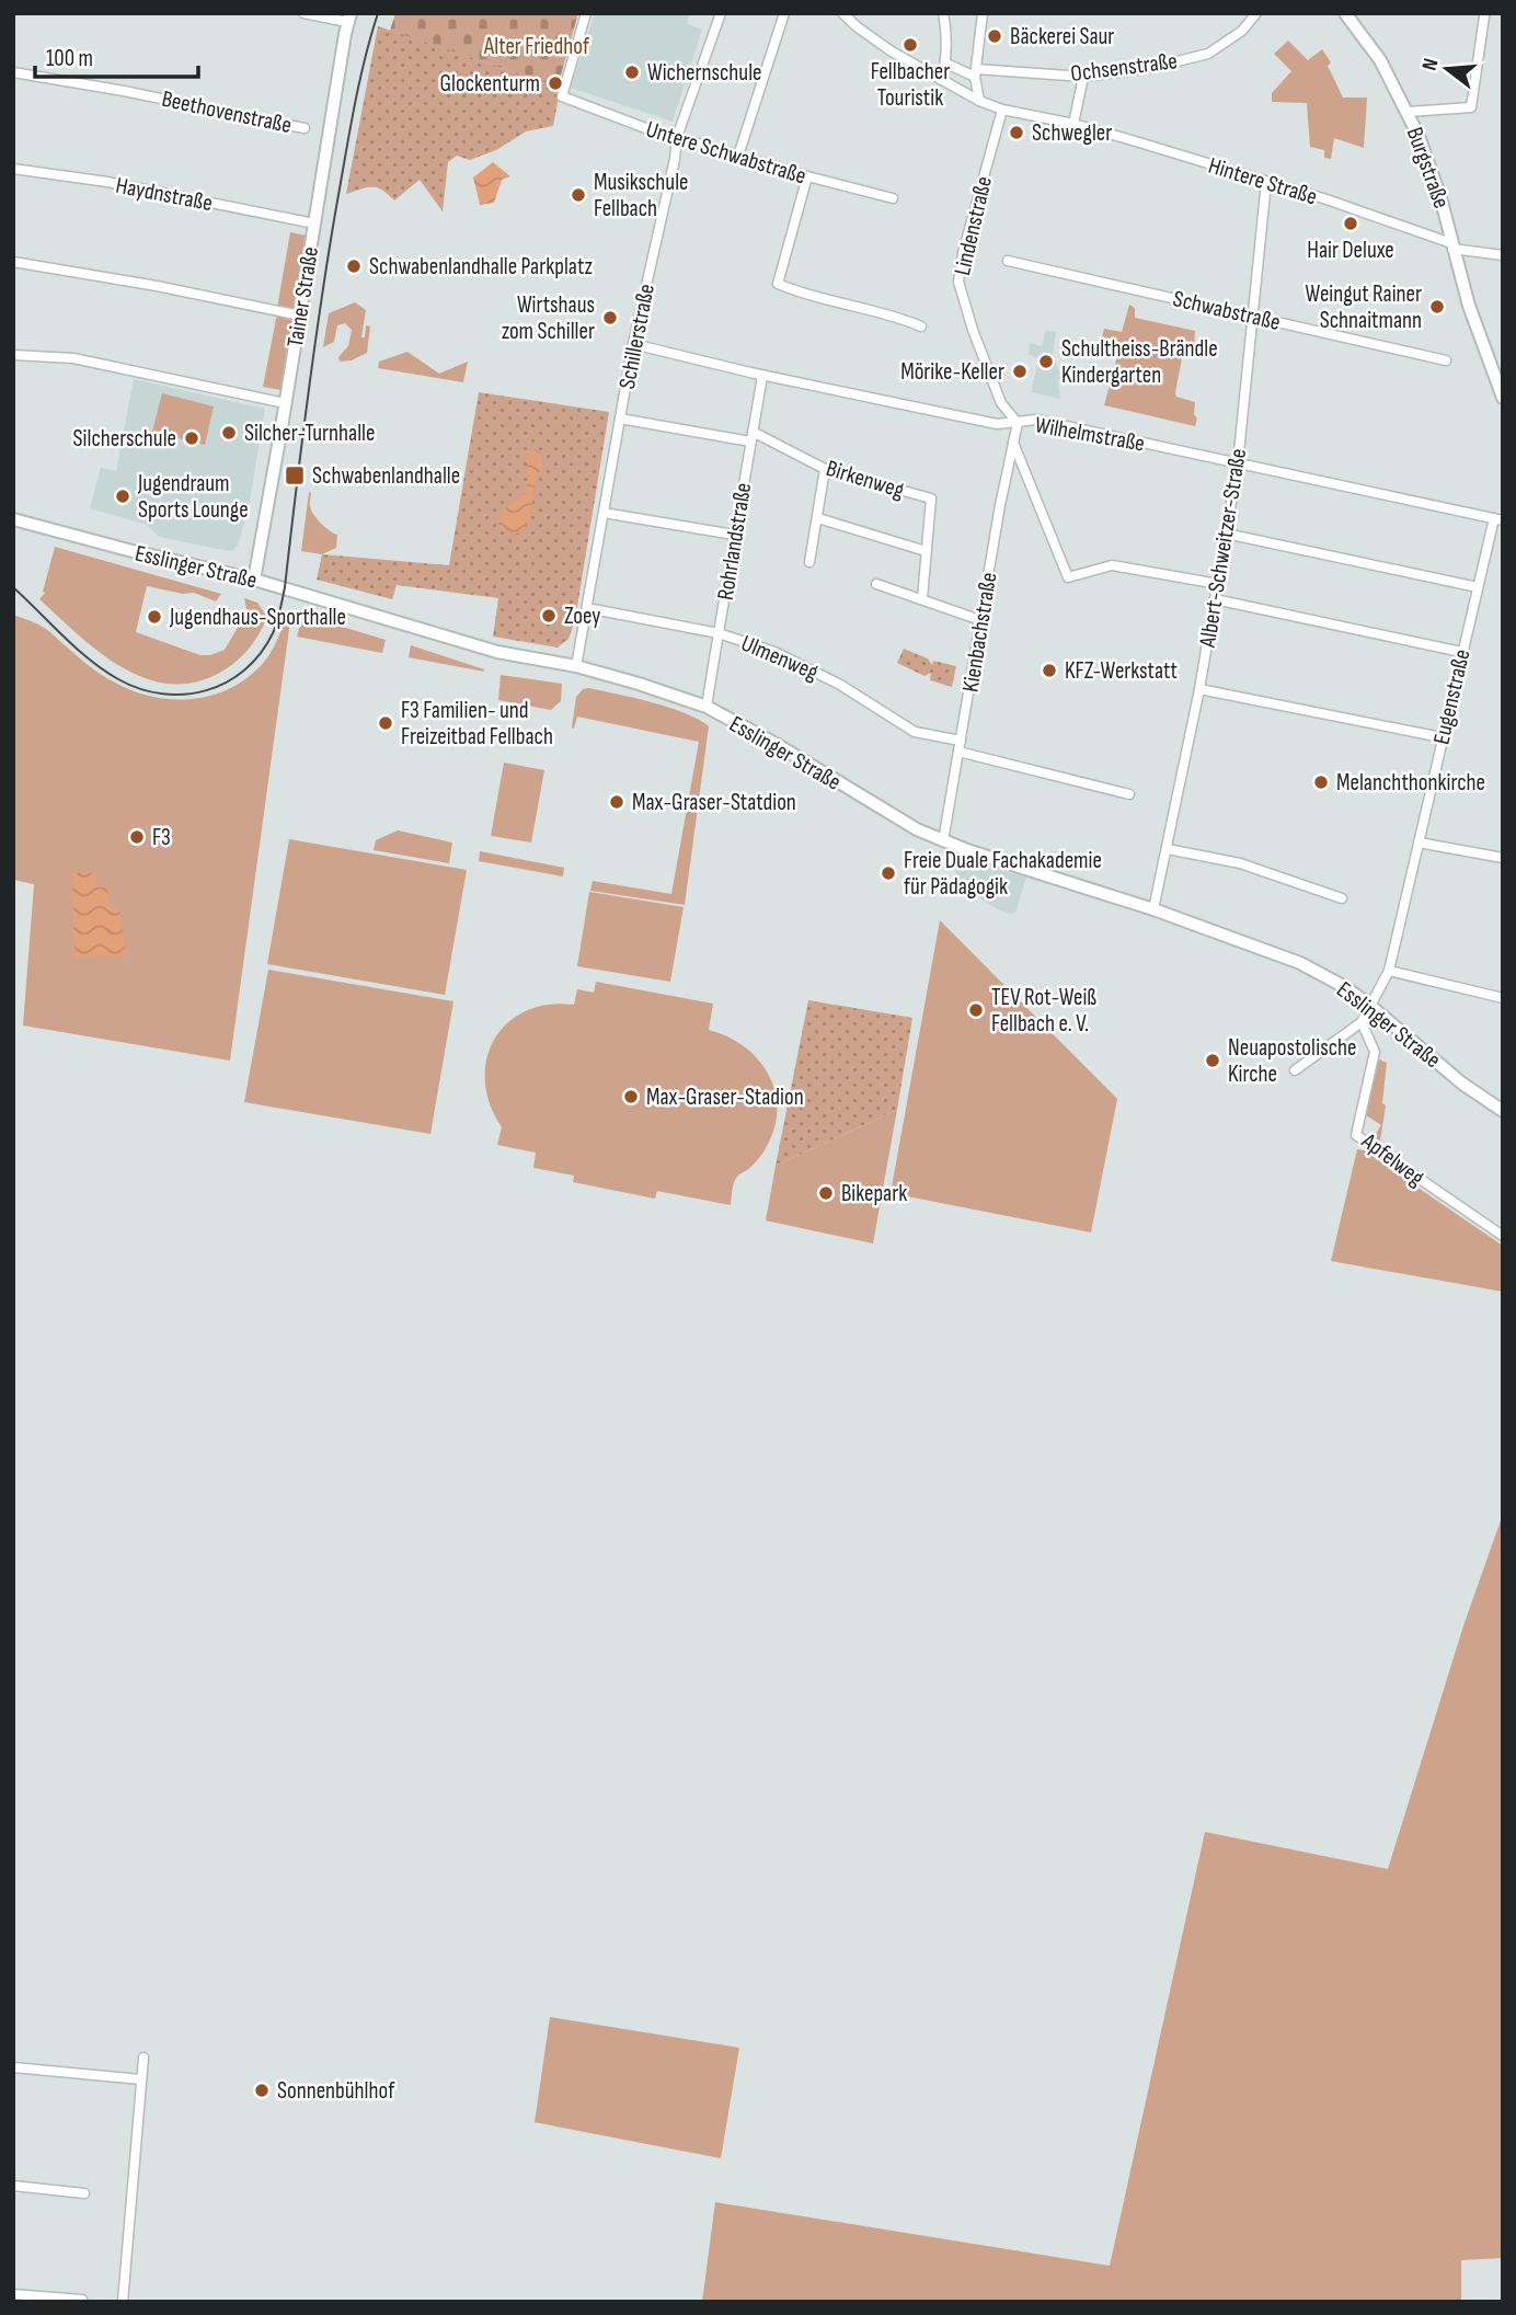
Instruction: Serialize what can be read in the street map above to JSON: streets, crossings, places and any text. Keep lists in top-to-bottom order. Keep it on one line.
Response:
{"streets":{"main road":["Burgstraße","Tainer Straße","Esslinger Straße"],"street":["Ochsenstraße","Beethovenstraße","Untere Schwabstraße","Hintere Straße","Haydnstraße","Lindenstraße","Schwabstraße","Schillerstraße","Wilhelmstraße","Birkenweg","Rohrlandstraße","Albert-Schweitzer-Straße","Kienbachstraße","Ulmenweg","Eugenstraße","Apfelweg"]},"crossings":[["Untere Schwabstraße","Schillerstraße"],["Burgstraße","Hintere Straße"],["Hintere Straße","Lindenstraße"],["Hintere Straße","Albert-Schweitzer-Straße"],["Haydnstraße","Tainer Straße"],["Lindenstraße","Wilhelmstraße"],["Lindenstraße","Kienbachstraße"],["Tainer Straße","Esslinger Straße"],["Schwabstraße","Albert-Schweitzer-Straße"],["Schillerstraße","Wilhelmstraße"],["Schillerstraße","Birkenweg"],["Schillerstraße","Esslinger Straße"],["Schillerstraße","Ulmenweg"],["Wilhelmstraße","Rohrlandstraße"],["Wilhelmstraße","Albert-Schweitzer-Straße"],["Wilhelmstraße","Kienbachstraße"],["Wilhelmstraße","Eugenstraße"],["Birkenweg","Rohrlandstraße"],["Rohrlandstraße","Esslinger Straße"],["Rohrlandstraße","Ulmenweg"],["Albert-Schweitzer-Straße","Esslinger Straße"],["Esslinger Straße","Kienbachstraße"],["Esslinger Straße","Eugenstraße"],["Kienbachstraße","Ulmenweg"]],"parks":["Alter Friedhof"],"places":{"other":["Bäckerei Saur","Fellbacher Touristik","Wichernschule","Glockenturm","Schwegler","Musikschule Fellbach","Hair Deluxe","Schwabenlandhalle Parkplatz","Weingut Rainer Schnaitmann","Wirtshaus zom Schiller","Schultheiss-Brändle Kindergarten","Mörike-Keller","Silcher-Turnhalle","Silcherschule","Jugendraum Sports Lounge","Zoey","Jugendhaus-Sporthalle","KFZ-Werkstatt","F3 Familien- und Freizeitbad Fellbach","Melanchthonkirche","Max-Graser-Statdion","F3","Freie Duale Fachakademie für Pädagogik","TEV Rot-Weiß Fellbach e. V.","Neuapostolische Kirche","Max-Graser-Stadion","Bikepark","Sonnenbühlhof"],"transit":["Schwabenlandhalle"]},"scale_bar":"100 m","north":"left"}
